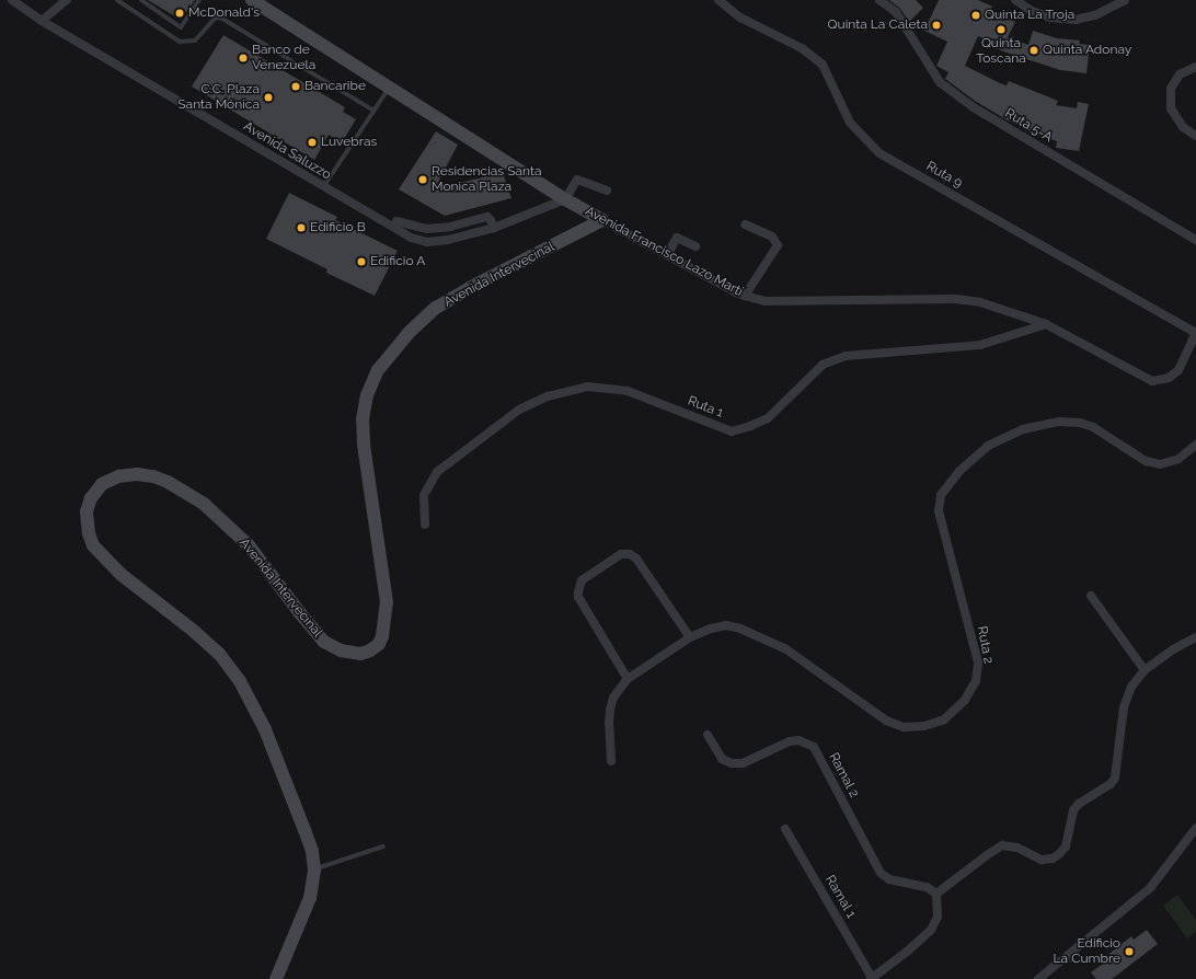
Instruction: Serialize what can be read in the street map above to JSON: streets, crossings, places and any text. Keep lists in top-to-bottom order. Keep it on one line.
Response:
{"streets":{"main road":["Avenida Francisco Lazo Martí","Avenida Intervecinal"],"street":["Ruta 5-A","Avenida Saluzzo","Ruta 9","Ruta 1","Ruta 2","Ramal 2","Ramal 1"]},"crossings":[["Avenida Saluzzo","Avenida Francisco Lazo Martí"],["Ruta 9","Avenida Francisco Lazo Martí"],["Avenida Francisco Lazo Martí","Avenida Intervecinal"],["Avenida Francisco Lazo Martí","Ruta 1"]],"places":["McDonald's","Quinta La Troja","Quinta La Caleta","Quinta Toscana","Quinta Adonay","Banco de Venezuela","Bancaribe","C.C. Plaza Santa Mónica","Luvebras","Residencias Santa Monica Plaza","Edificio B","Edificio A","Edificio La Cumbre"]}
